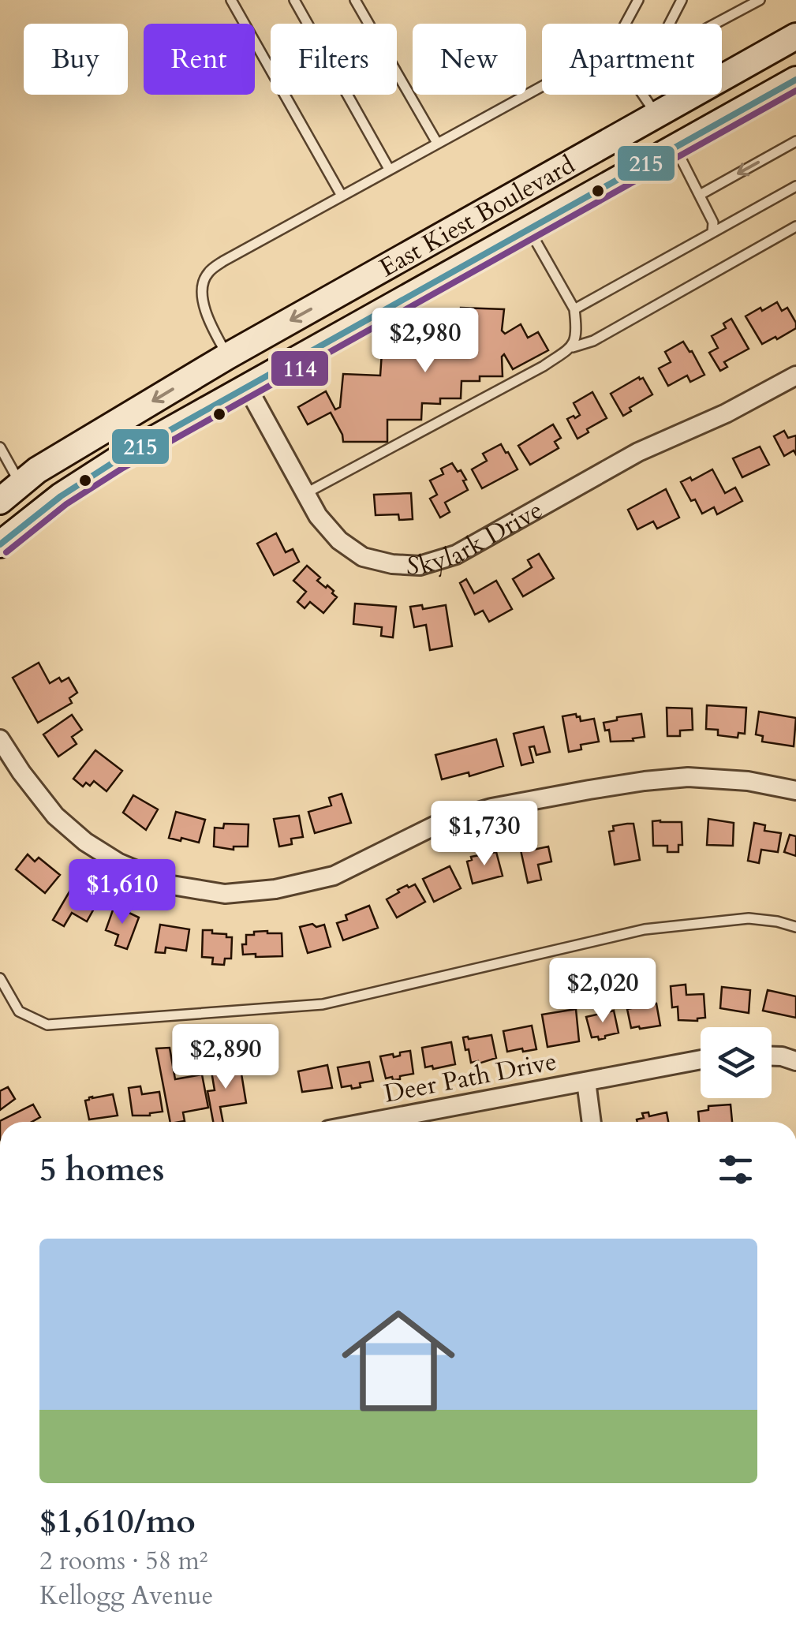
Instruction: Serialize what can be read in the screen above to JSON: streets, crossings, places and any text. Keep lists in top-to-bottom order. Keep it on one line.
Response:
{"streets":{"main road":["East Kiest Boulevard","Skylark Drive"],"street":["Deer Path Drive"]},"crossings":[["East Kiest Boulevard","Skylark Drive"]],"lines":["transit line 215","transit line 114"],"page":{"chip":["Buy","Rent","Filters","New","Apartment"],"price":["$2,980","$1,730","$1,610","$2,020","$2,890"],"heading":"5 homes","list":[{"name":"$1,610/mo","note":"2 rooms · 58 m² · Kellogg Avenue"}]}}
